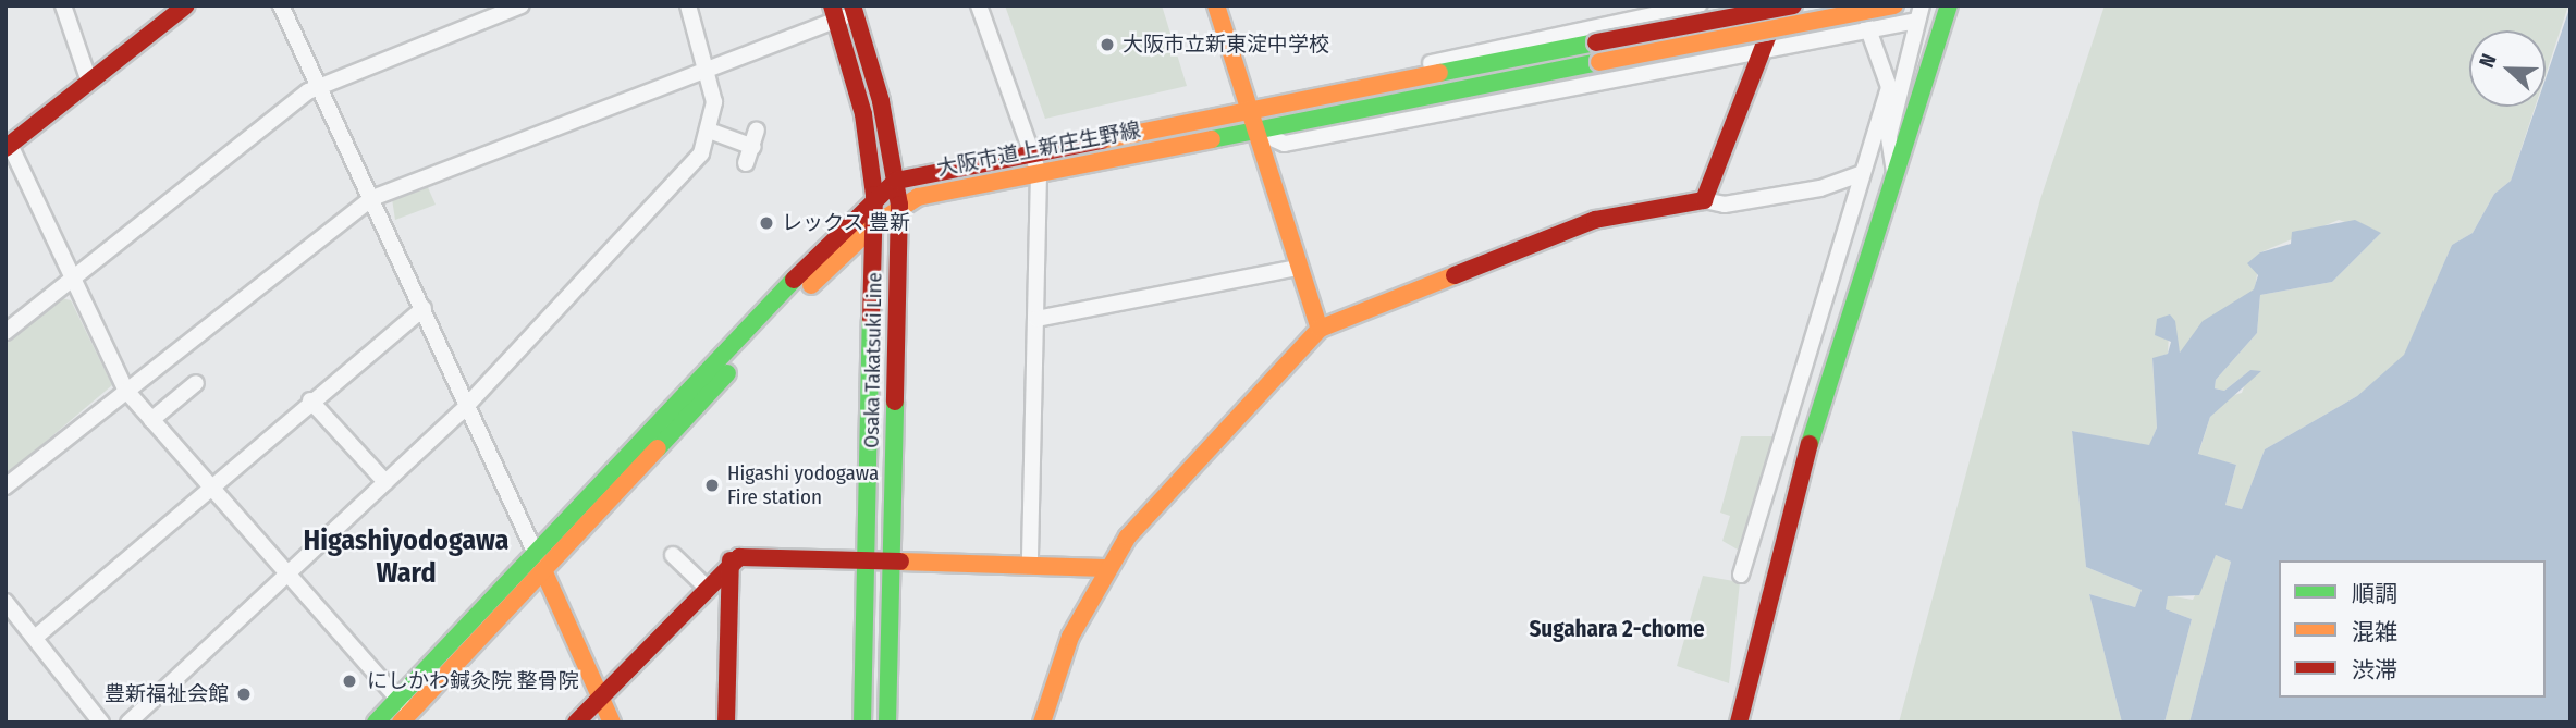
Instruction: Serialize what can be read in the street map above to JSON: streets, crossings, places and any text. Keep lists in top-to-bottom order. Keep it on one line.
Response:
{"streets":{"main road":["大阪市道上新庄生野線","Osaka Takatsuki Line"]},"crossings":[["大阪市道上新庄生野線","Osaka Takatsuki Line"]],"districts":["Higashiyodogawa Ward","Sugahara 2-chome"],"places":["大阪市立新東淀中学校","レックス 豊新","Higashi yodogawa Fire station","にしかわ鍼灸院 整骨院","豊新福祉会館"],"legend":["順調","混雑","渋滞"],"north":"left"}
